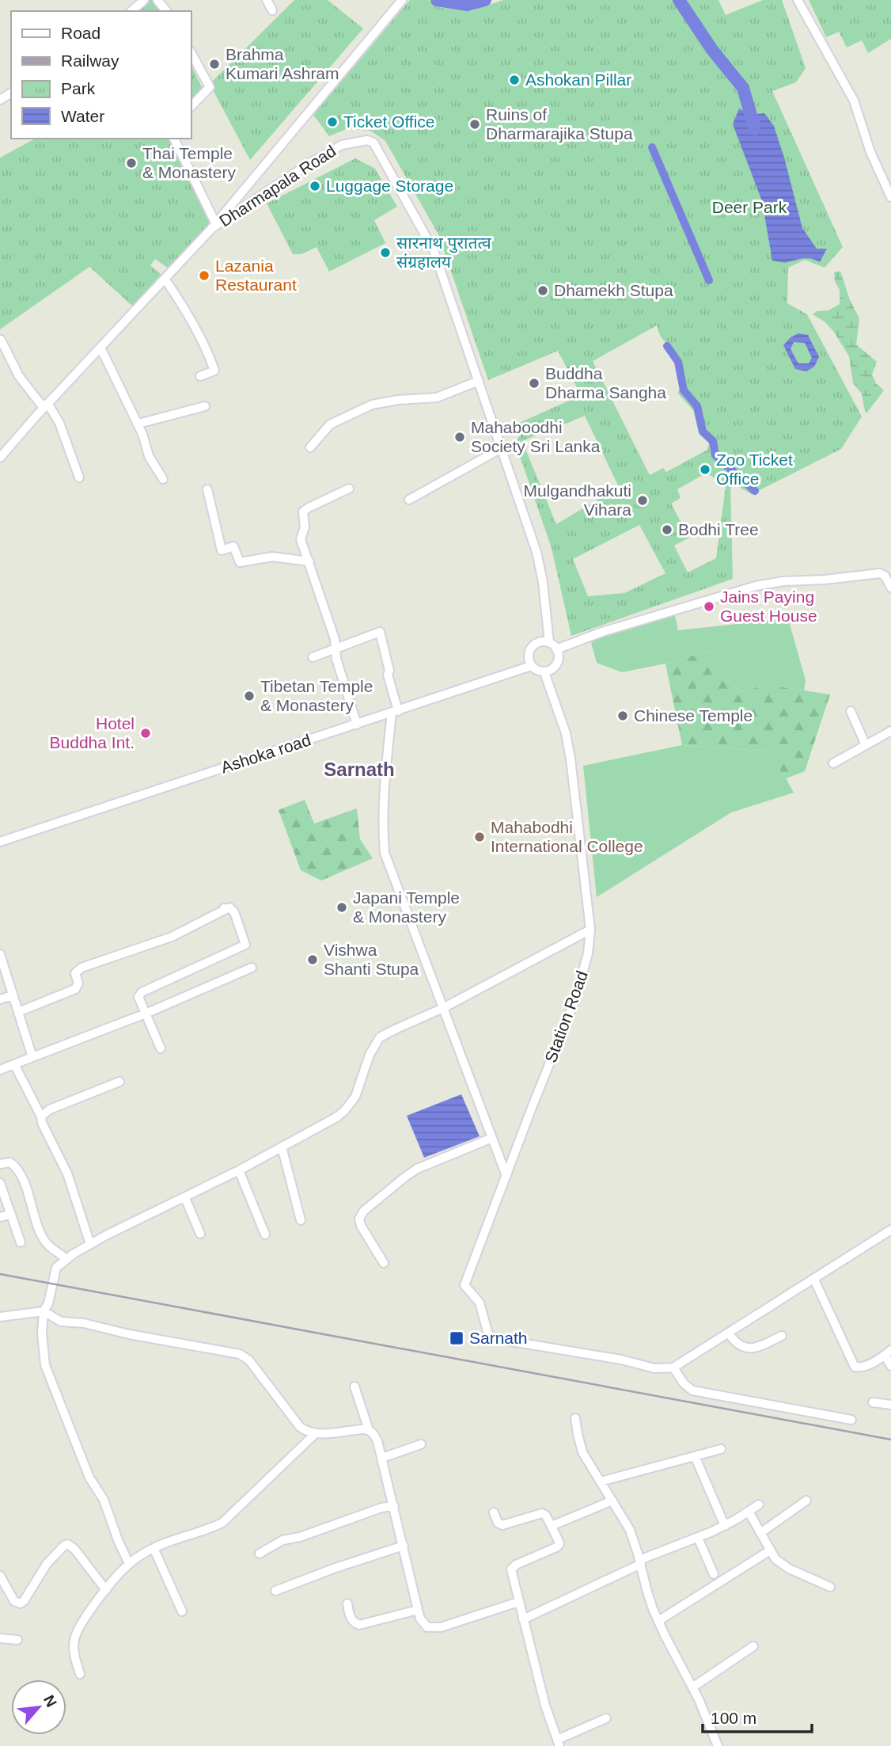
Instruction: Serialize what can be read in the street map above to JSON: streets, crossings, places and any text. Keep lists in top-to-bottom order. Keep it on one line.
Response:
{"streets":{"street":["Dharmapala Road","Ashoka road","Station Road"]},"crossings":[["Dharmapala Road","Ashoka road"],["Dharmapala Road","Station Road"],["Ashoka road","Station Road"]],"districts":["Sarnath"],"parks":["Deer Park"],"places":{"other":["Brahma Kumari Ashram","Ashokan Pillar","Ticket Office","Ruins of Dharmarajika Stupa","Thai Temple & Monastery","Luggage Storage","सारनाथ पुरातत्व संग्रहालय","Lazania Restaurant","Dhamekh Stupa","Buddha Dharma Sangha","Mahaboodhi Society Sri Lanka","Zoo Ticket Office","Mulgandhakuti Vihara","Bodhi Tree","Jains Paying Guest House","Tibetan Temple & Monastery","Chinese Temple","Hotel Buddha Int.","Mahabodhi International College","Japani Temple & Monastery","Vishwa Shanti Stupa"],"transit":["Sarnath"]},"legend":["Road","Railway","Park","Water"],"scale_bar":"100 m","north":"top right"}
